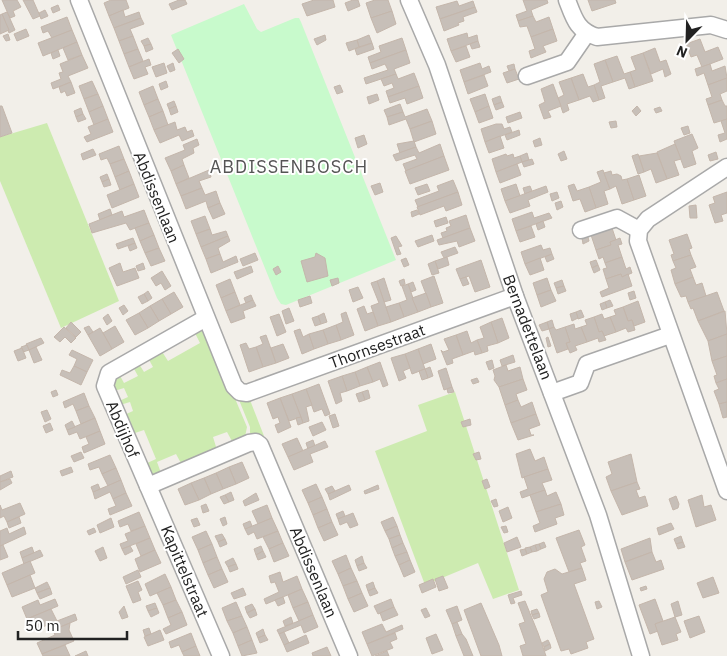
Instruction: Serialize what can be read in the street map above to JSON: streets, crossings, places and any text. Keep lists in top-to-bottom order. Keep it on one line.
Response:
{"streets":{"street":["Abdissenlaan","Bernadettelaan","Thornsestraat","Abdijhof","Kapittelstraat"]},"crossings":[["Abdissenlaan","Thornsestraat"],["Abdissenlaan","Abdijhof"],["Abdissenlaan","Kapittelstraat"],["Bernadettelaan","Thornsestraat"],["Abdijhof","Kapittelstraat"]],"districts":["ABDISSENBOSCH"],"scale_bar":"50 m","north":"bottom left"}
